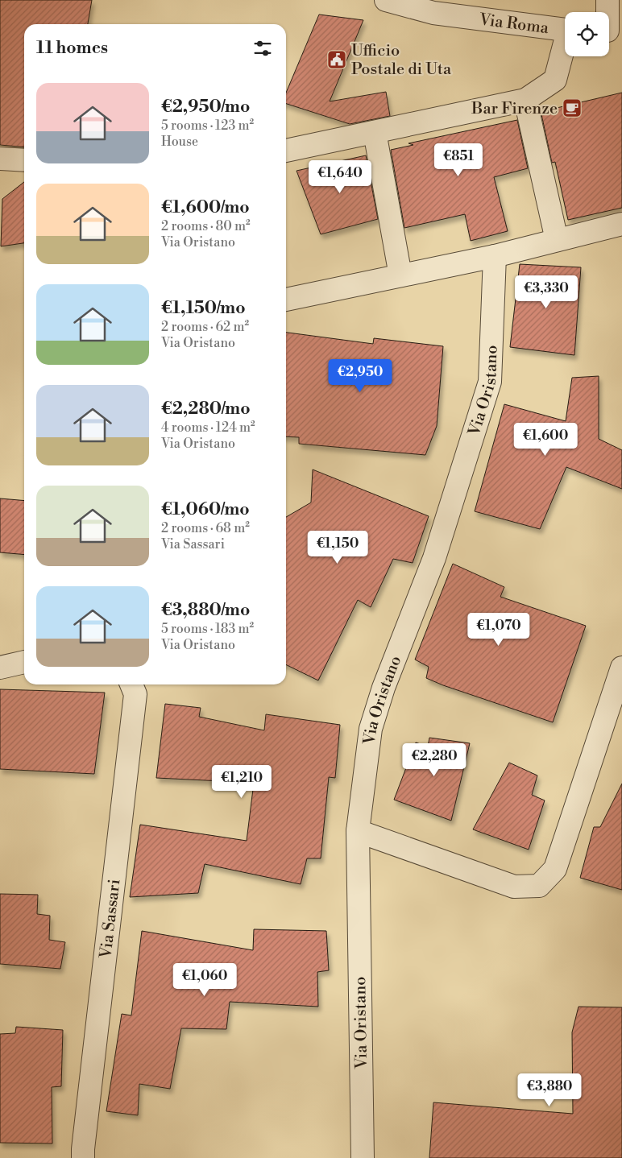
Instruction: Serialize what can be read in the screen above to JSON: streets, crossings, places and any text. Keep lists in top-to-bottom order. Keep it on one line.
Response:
{"streets":{"street":["Via Roma","Via Oristano","Via Sassari"]},"places":{"public building":["Ufficio Postale di Uta"],"cafe":["Bar Firenze"]},"page":{"heading":"11 homes","list":[{"name":"€2,950/mo","note":"5 rooms · 123 m² · House"},{"name":"€1,600/mo","note":"2 rooms · 80 m² · Via Oristano"},{"name":"€1,150/mo","note":"2 rooms · 62 m² · Via Oristano"},{"name":"€2,280/mo","note":"4 rooms · 124 m² · Via Oristano"},{"name":"€1,060/mo","note":"2 rooms · 68 m² · Via Sassari"},{"name":"€3,880/mo","note":"5 rooms · 183 m² · Via Oristano"}],"price":["€851","€1,640","€3,330","€2,950","€1,600","€1,150","€1,070","€2,280","€1,210","€1,060","€3,880"]}}
